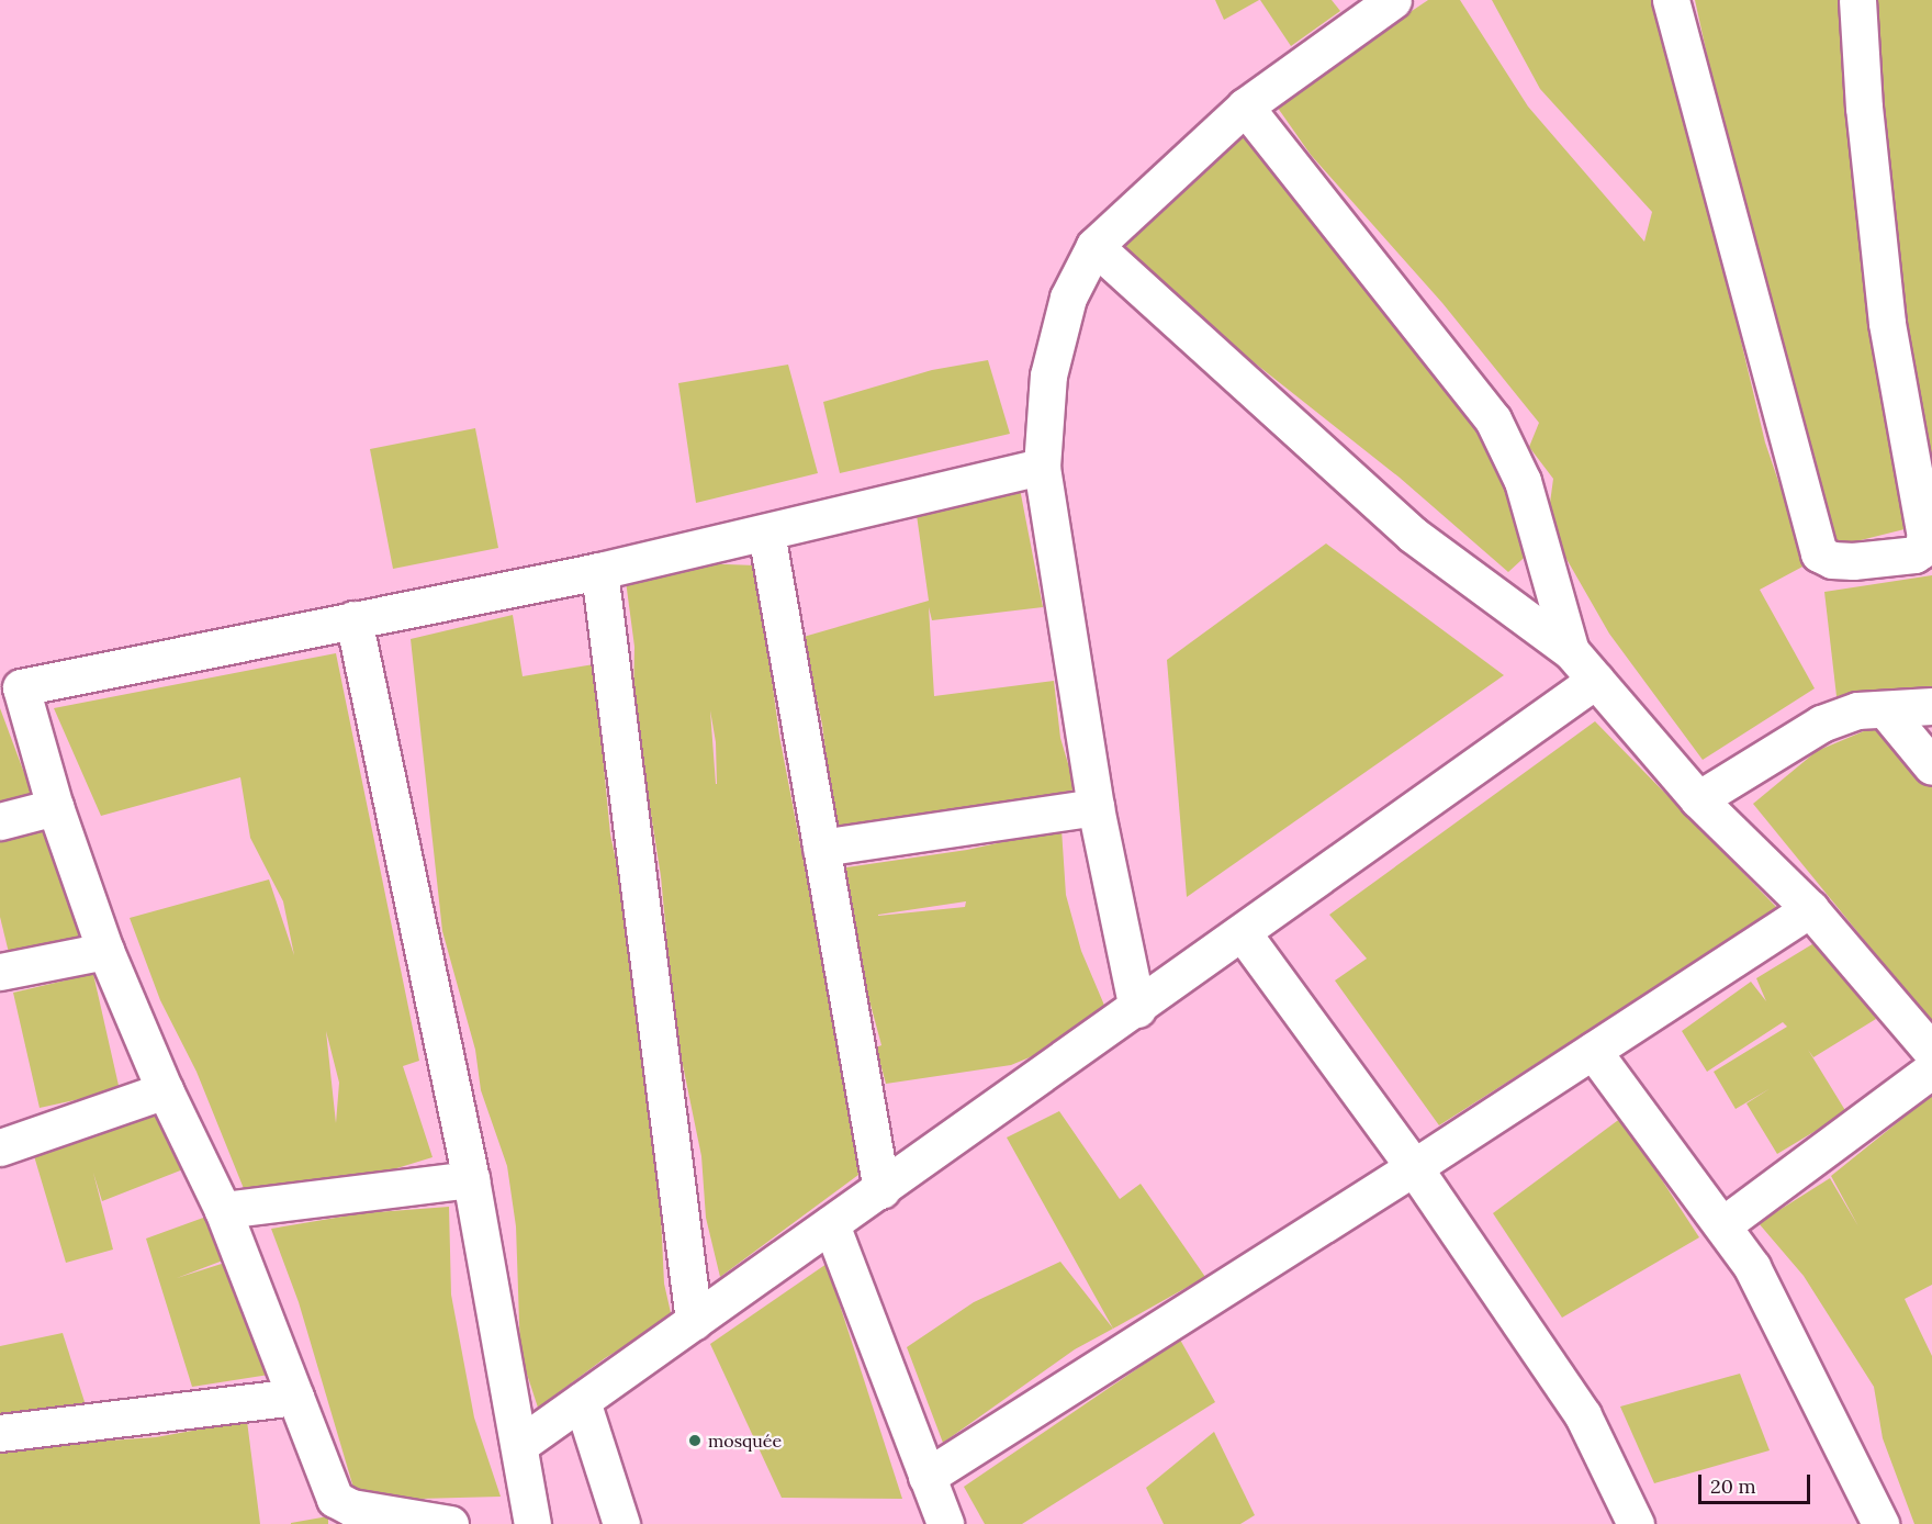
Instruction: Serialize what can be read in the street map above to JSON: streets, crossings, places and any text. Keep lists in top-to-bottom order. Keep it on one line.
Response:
{"places":["mosquée"],"scale_bar":"20 m"}
